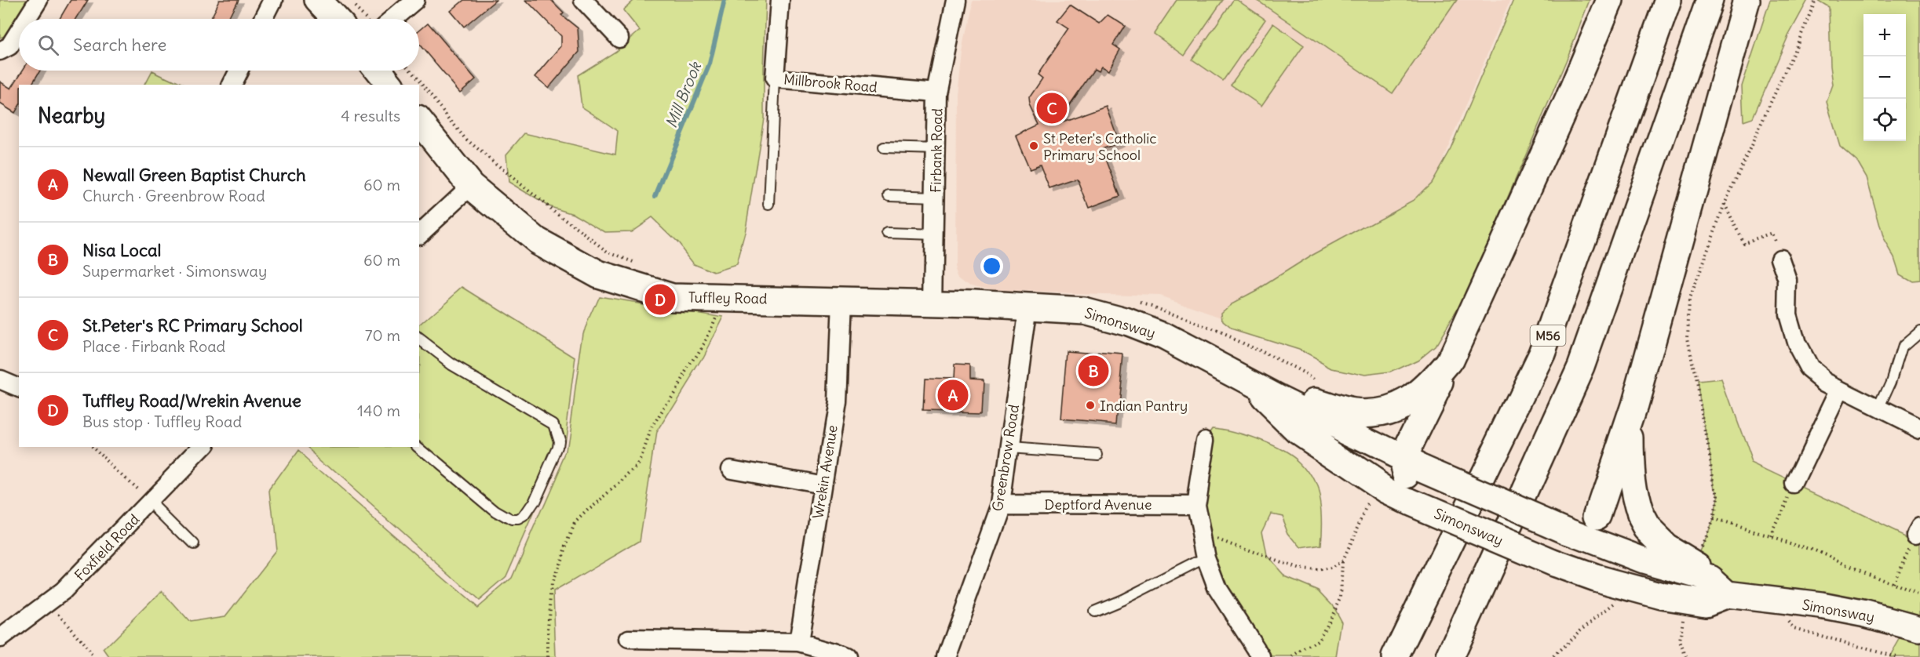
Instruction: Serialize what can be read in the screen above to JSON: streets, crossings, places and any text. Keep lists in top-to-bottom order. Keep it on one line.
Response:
{"streets":{"main road":["Tuffley Road","Simonsway","M56"],"street":["Millbrook Road","Firbank Road","Greenbrow Road","Wrekin Avenue","Deptford Avenue","Foxfield Road"]},"crossings":[["Millbrook Road","Firbank Road"],["Firbank Road","Tuffley Road"],["Firbank Road","Simonsway"],["Tuffley Road","Simonsway"],["Tuffley Road","Wrekin Avenue"],["Simonsway","Greenbrow Road"],["Greenbrow Road","Deptford Avenue"]],"water":["Mill Brook"],"places":["St Peter's Catholic Primary School","Indian Pantry"],"page":{"map_buttons":["+","−"],"search":"Search here","heading":["Nearby","4 results"],"pins":["C","D","B","A"],"list":[{"mark":"A","name":"Newall Green Baptist Church","note":"Church · Greenbrow Road","value":"60 m"},{"mark":"B","name":"Nisa Local","note":"Supermarket · Simonsway","value":"60 m"},{"mark":"C","name":"St.Peter's RC Primary School","note":"Place · Firbank Road","value":"70 m"},{"mark":"D","name":"Tuffley Road/Wrekin Avenue","note":"Bus stop · Tuffley Road","value":"140 m"}]}}
